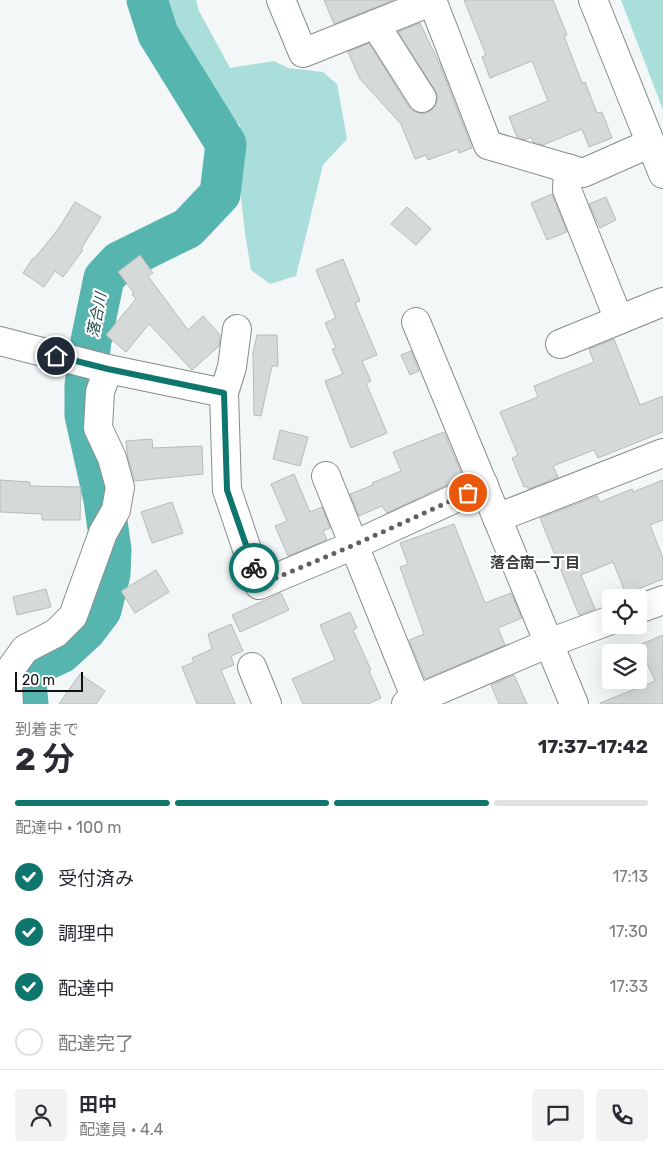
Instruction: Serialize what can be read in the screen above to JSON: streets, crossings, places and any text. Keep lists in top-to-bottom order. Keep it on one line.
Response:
{"districts":["落合南一丁目"],"water":["落合川"],"scale_bar":"20 m","page":{"scale":"20 m","heading":["2 分","到着まで","17:37–17:42"],"panel":["田中","配達員 · 4.4"],"bar":"配達中 · 100 m","list":[["受付済み","17:13"],["調理中","17:30"],["配達中","17:33"],"配達完了"]}}
